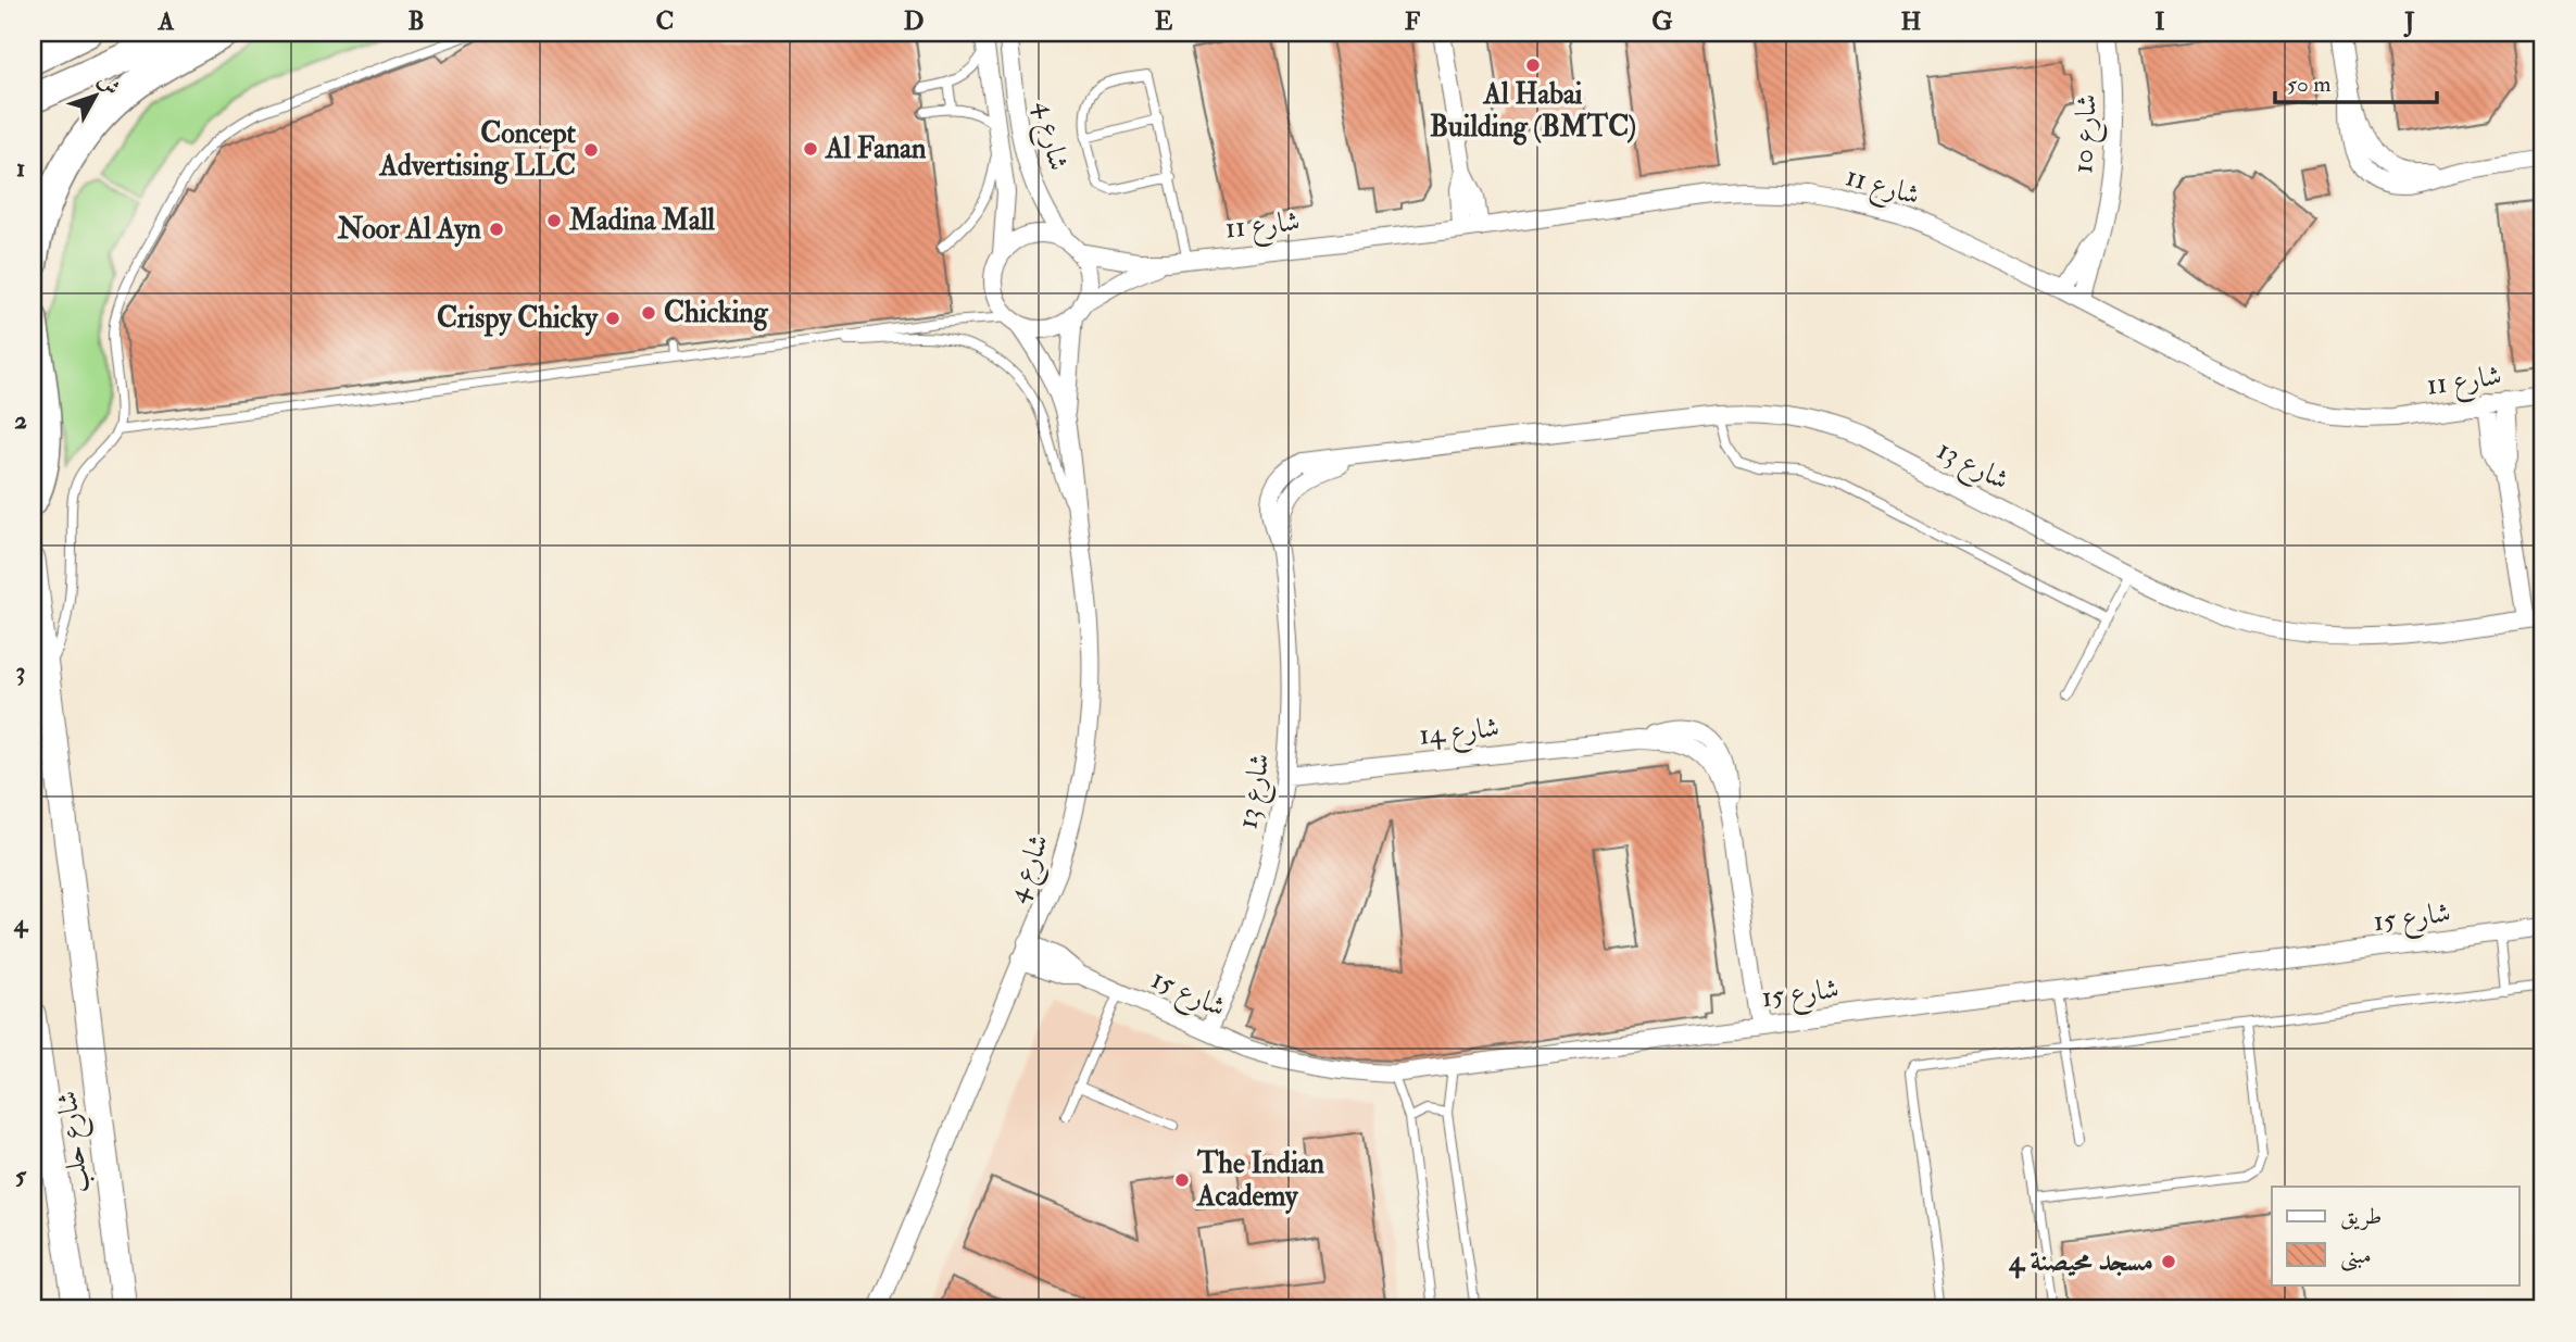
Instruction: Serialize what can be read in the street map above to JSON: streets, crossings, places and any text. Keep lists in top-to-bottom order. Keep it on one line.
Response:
{"streets":{"street":["شارع 10","شارع 4","شارع 11","شارع 13","شارع 14","شارع 15","شارع حلب"]},"crossings":[["شارع 10","شارع 11"],["شارع 4","شارع 11"],["شارع 4","شارع 15"],["شارع 13","شارع 14"],["شارع 13","شارع 15"],["شارع 14","شارع 15"]],"places":["Al Habai Building (BMTC)","Al Fanan","Concept Advertising LLC","Madina Mall","Noor Al Ayn","Chicking","Crispy Chicky","The Indian Academy","مسجد محيصنة 4"],"legend":["طريق","مبنى"],"scale_bar":"50 m","north":"top right","grid":{"columns":["A","B","C","D","E","F","G","H","I","J"],"rows":["1","2","3","4","5"]}}
